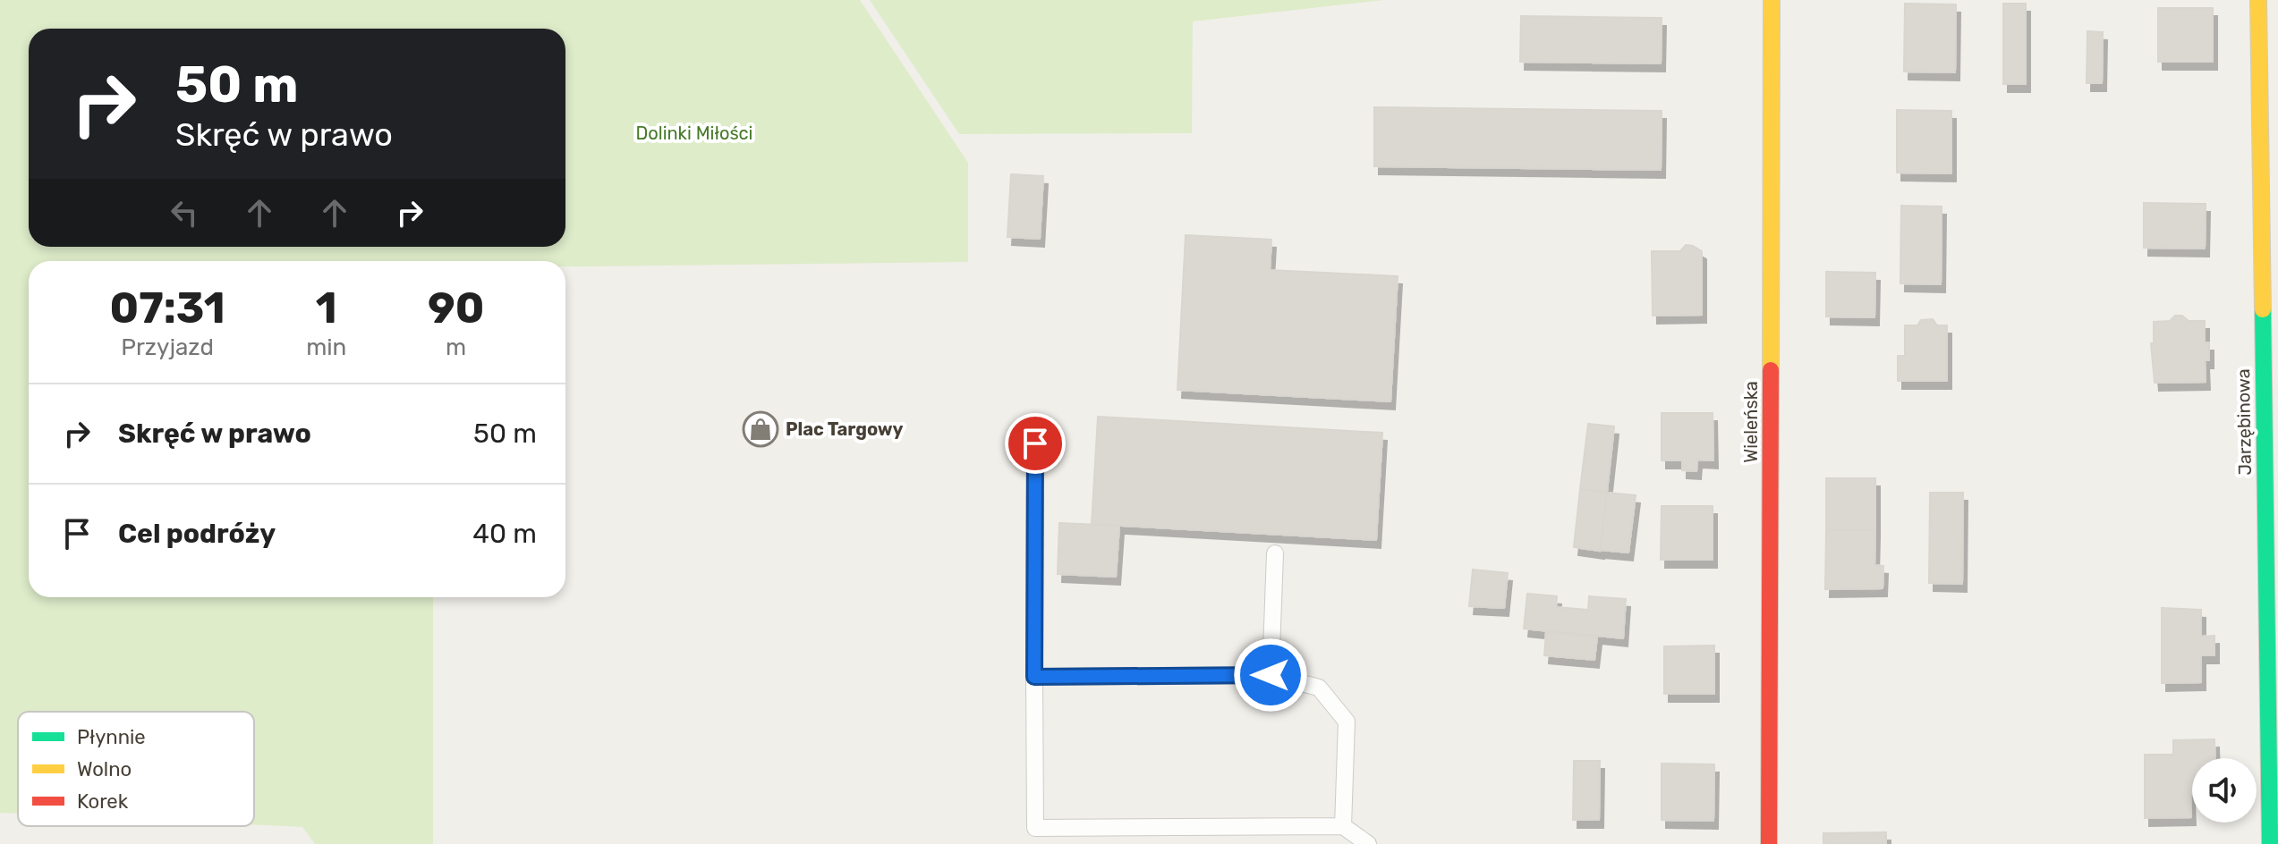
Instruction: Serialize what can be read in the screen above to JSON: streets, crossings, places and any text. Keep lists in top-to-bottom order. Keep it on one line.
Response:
{"streets":{"street":["Wieleńska","Jarzębinowa"]},"parks":["Dolinki Miłości"],"places":{"shop":["Plac Targowy"]},"legend":["Płynnie","Wolno","Korek"],"page":{"turn":["50 m","Skręć w prawo"],"eta":["07:31","Przyjazd","1","min","90","m"],"list":[{"name":"Skręć w prawo","value":"50 m"},{"name":"Cel podróży","value":"40 m"}]}}
